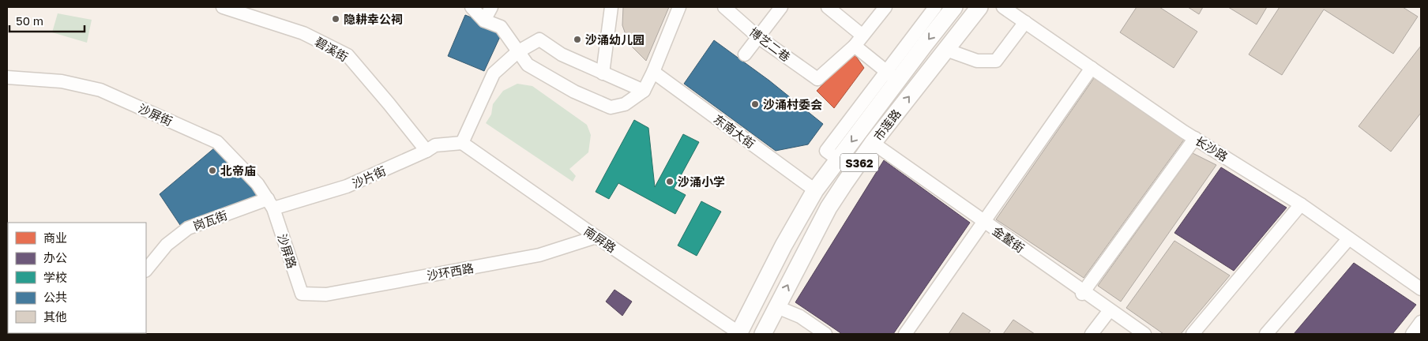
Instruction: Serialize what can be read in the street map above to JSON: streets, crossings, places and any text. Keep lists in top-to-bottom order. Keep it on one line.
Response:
{"streets":{"main road":["市莲路","S362"],"street":["博艺二巷","碧溪街","沙屏街","东南大街","长沙路","沙片街","岗瓦街","南屏路","金鳌街","沙屏路","沙环西路"]},"crossings":[["碧溪街","沙片街"],["沙屏街","沙片街"],["沙屏街","岗瓦街"],["沙屏街","沙屏路"],["市莲路","东南大街"],["市莲路","南屏路"],["市莲路","金鳌街"],["沙片街","岗瓦街"],["沙片街","南屏路"],["沙片街","沙屏路"],["岗瓦街","沙屏路"],["南屏路","沙环西路"],["沙屏路","沙环西路"]],"places":["隐耕幸公祠","沙涌幼儿园","沙涌村委会","北帝庙","沙涌小学"],"legend":["商业","办公","学校","公共","其他"],"scale_bar":"50 m"}
